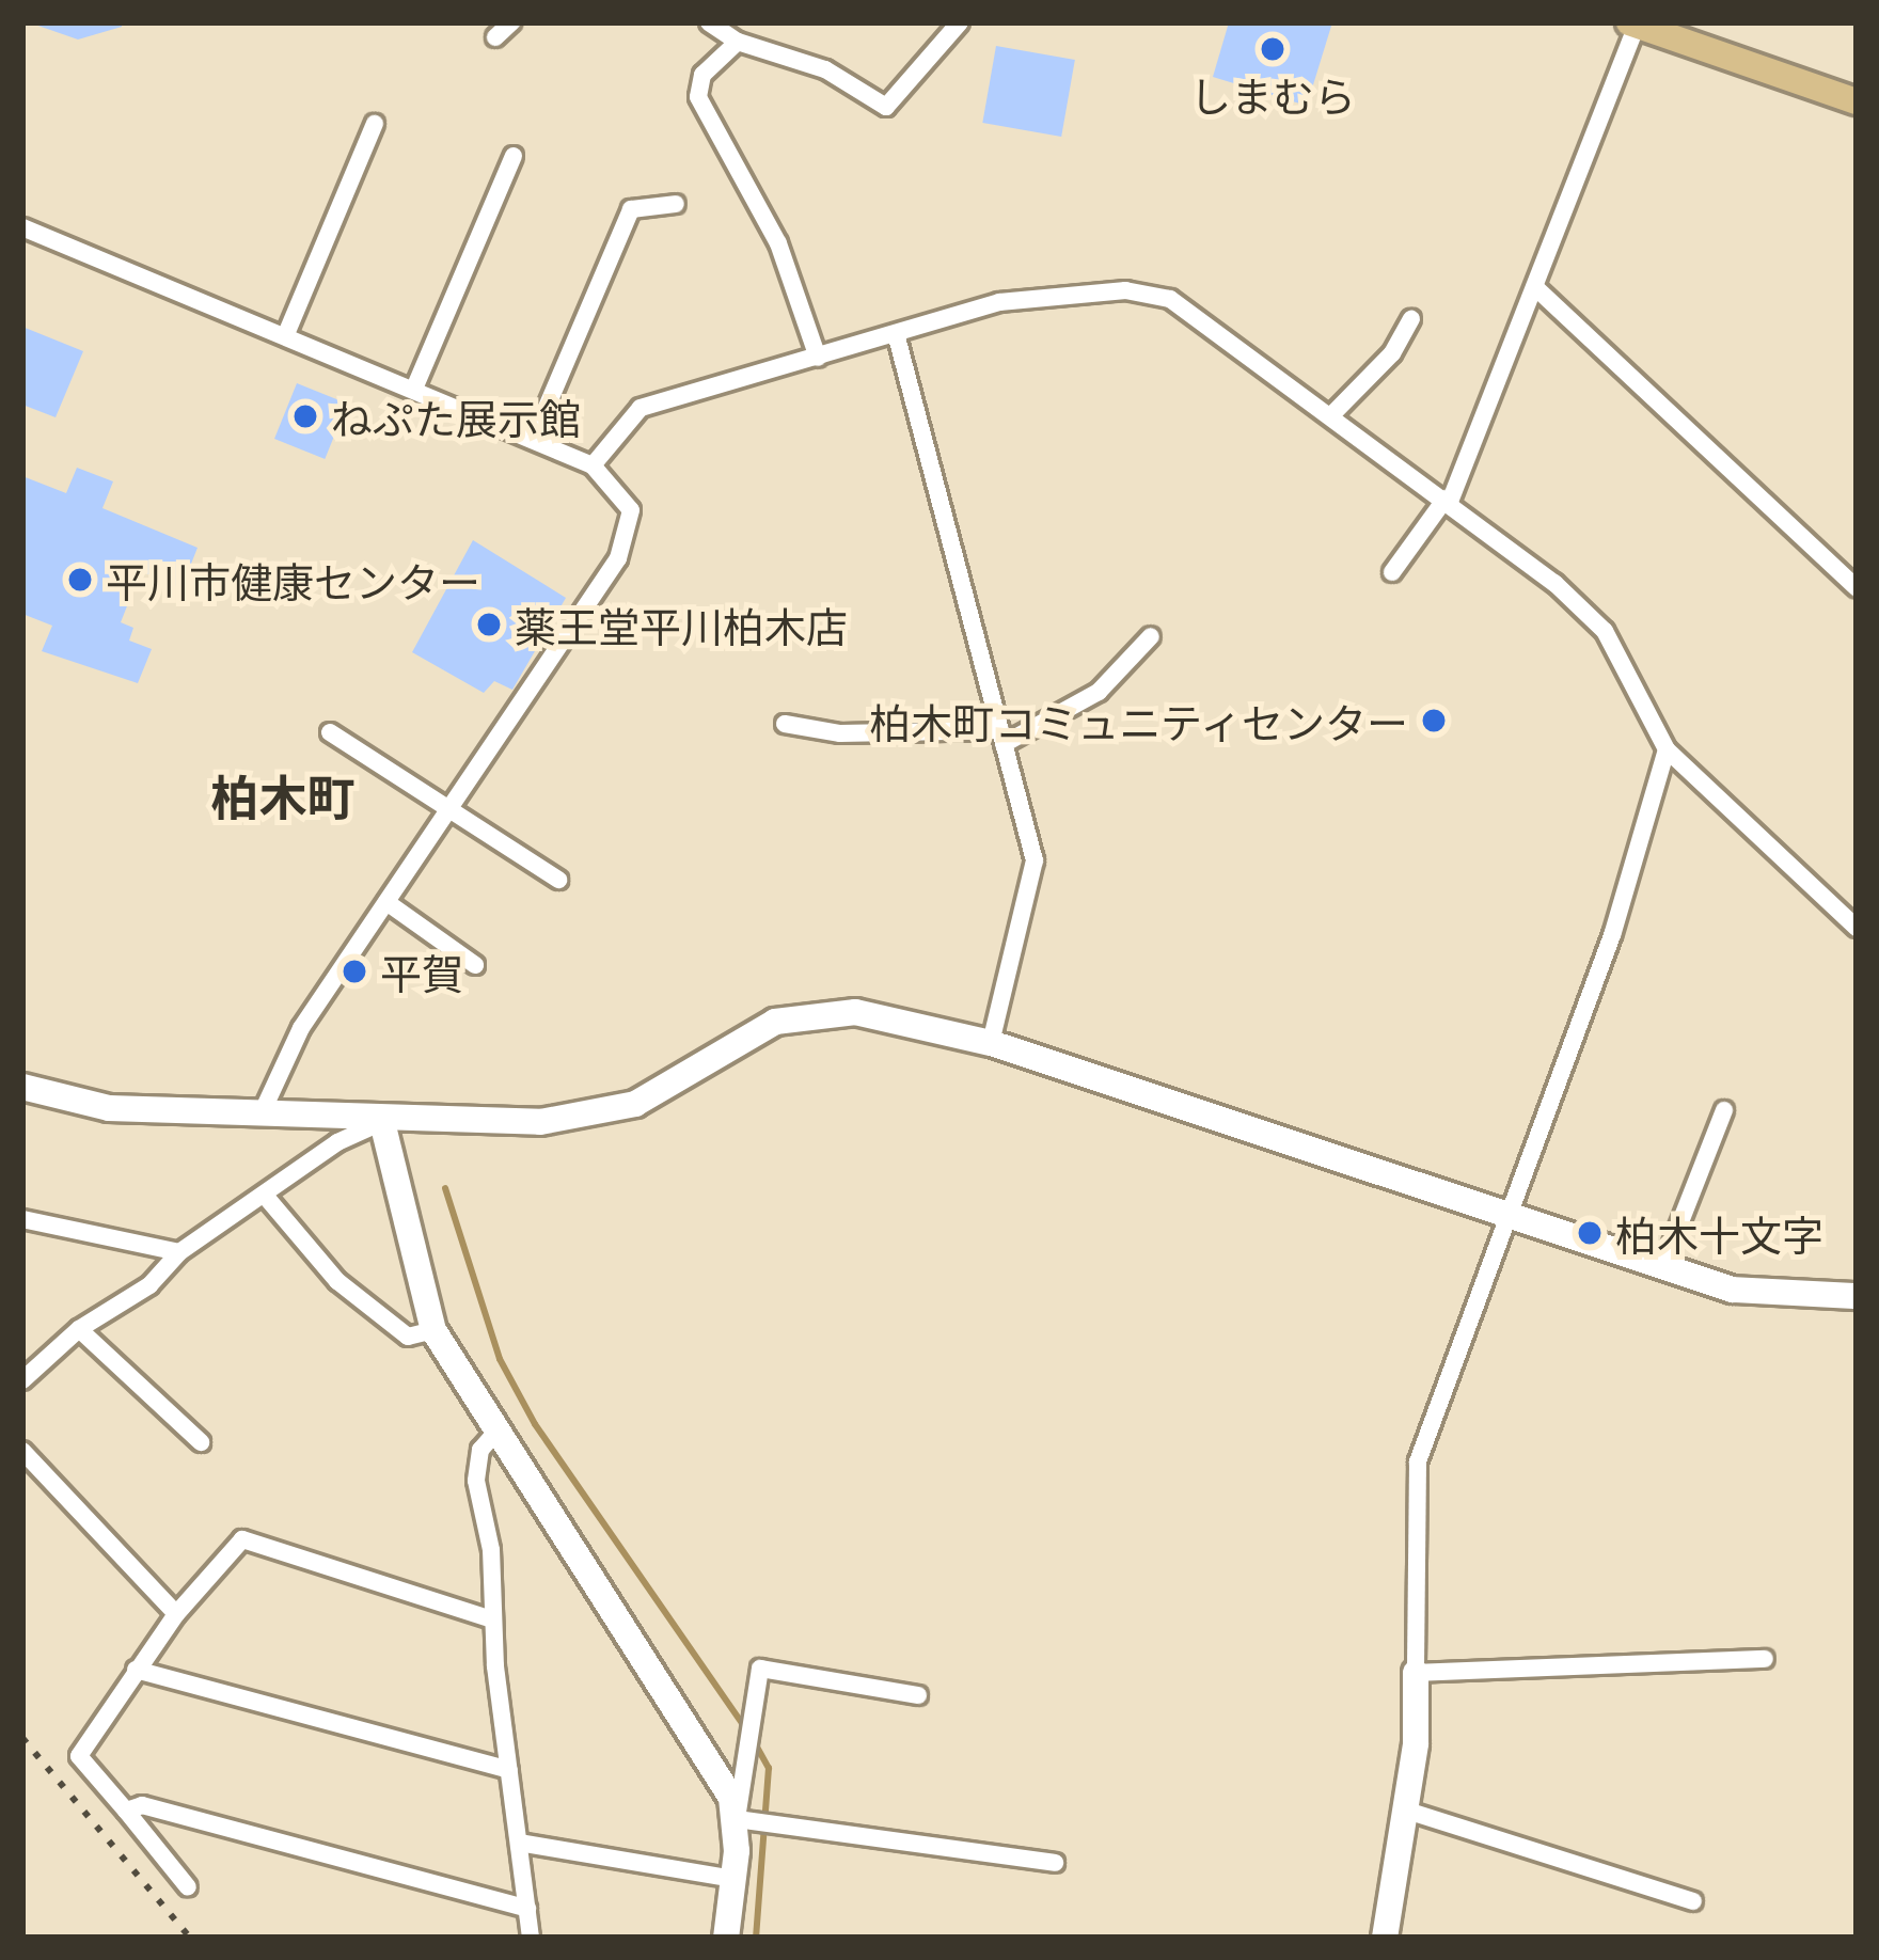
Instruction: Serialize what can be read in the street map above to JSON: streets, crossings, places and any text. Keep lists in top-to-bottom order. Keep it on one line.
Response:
{"districts":["柏木町"],"places":["しまむら","ねぷた展示館","平川市健康センター","薬王堂平川柏木店","柏木町コミュニティセンター","平賀","柏木十文字"]}
